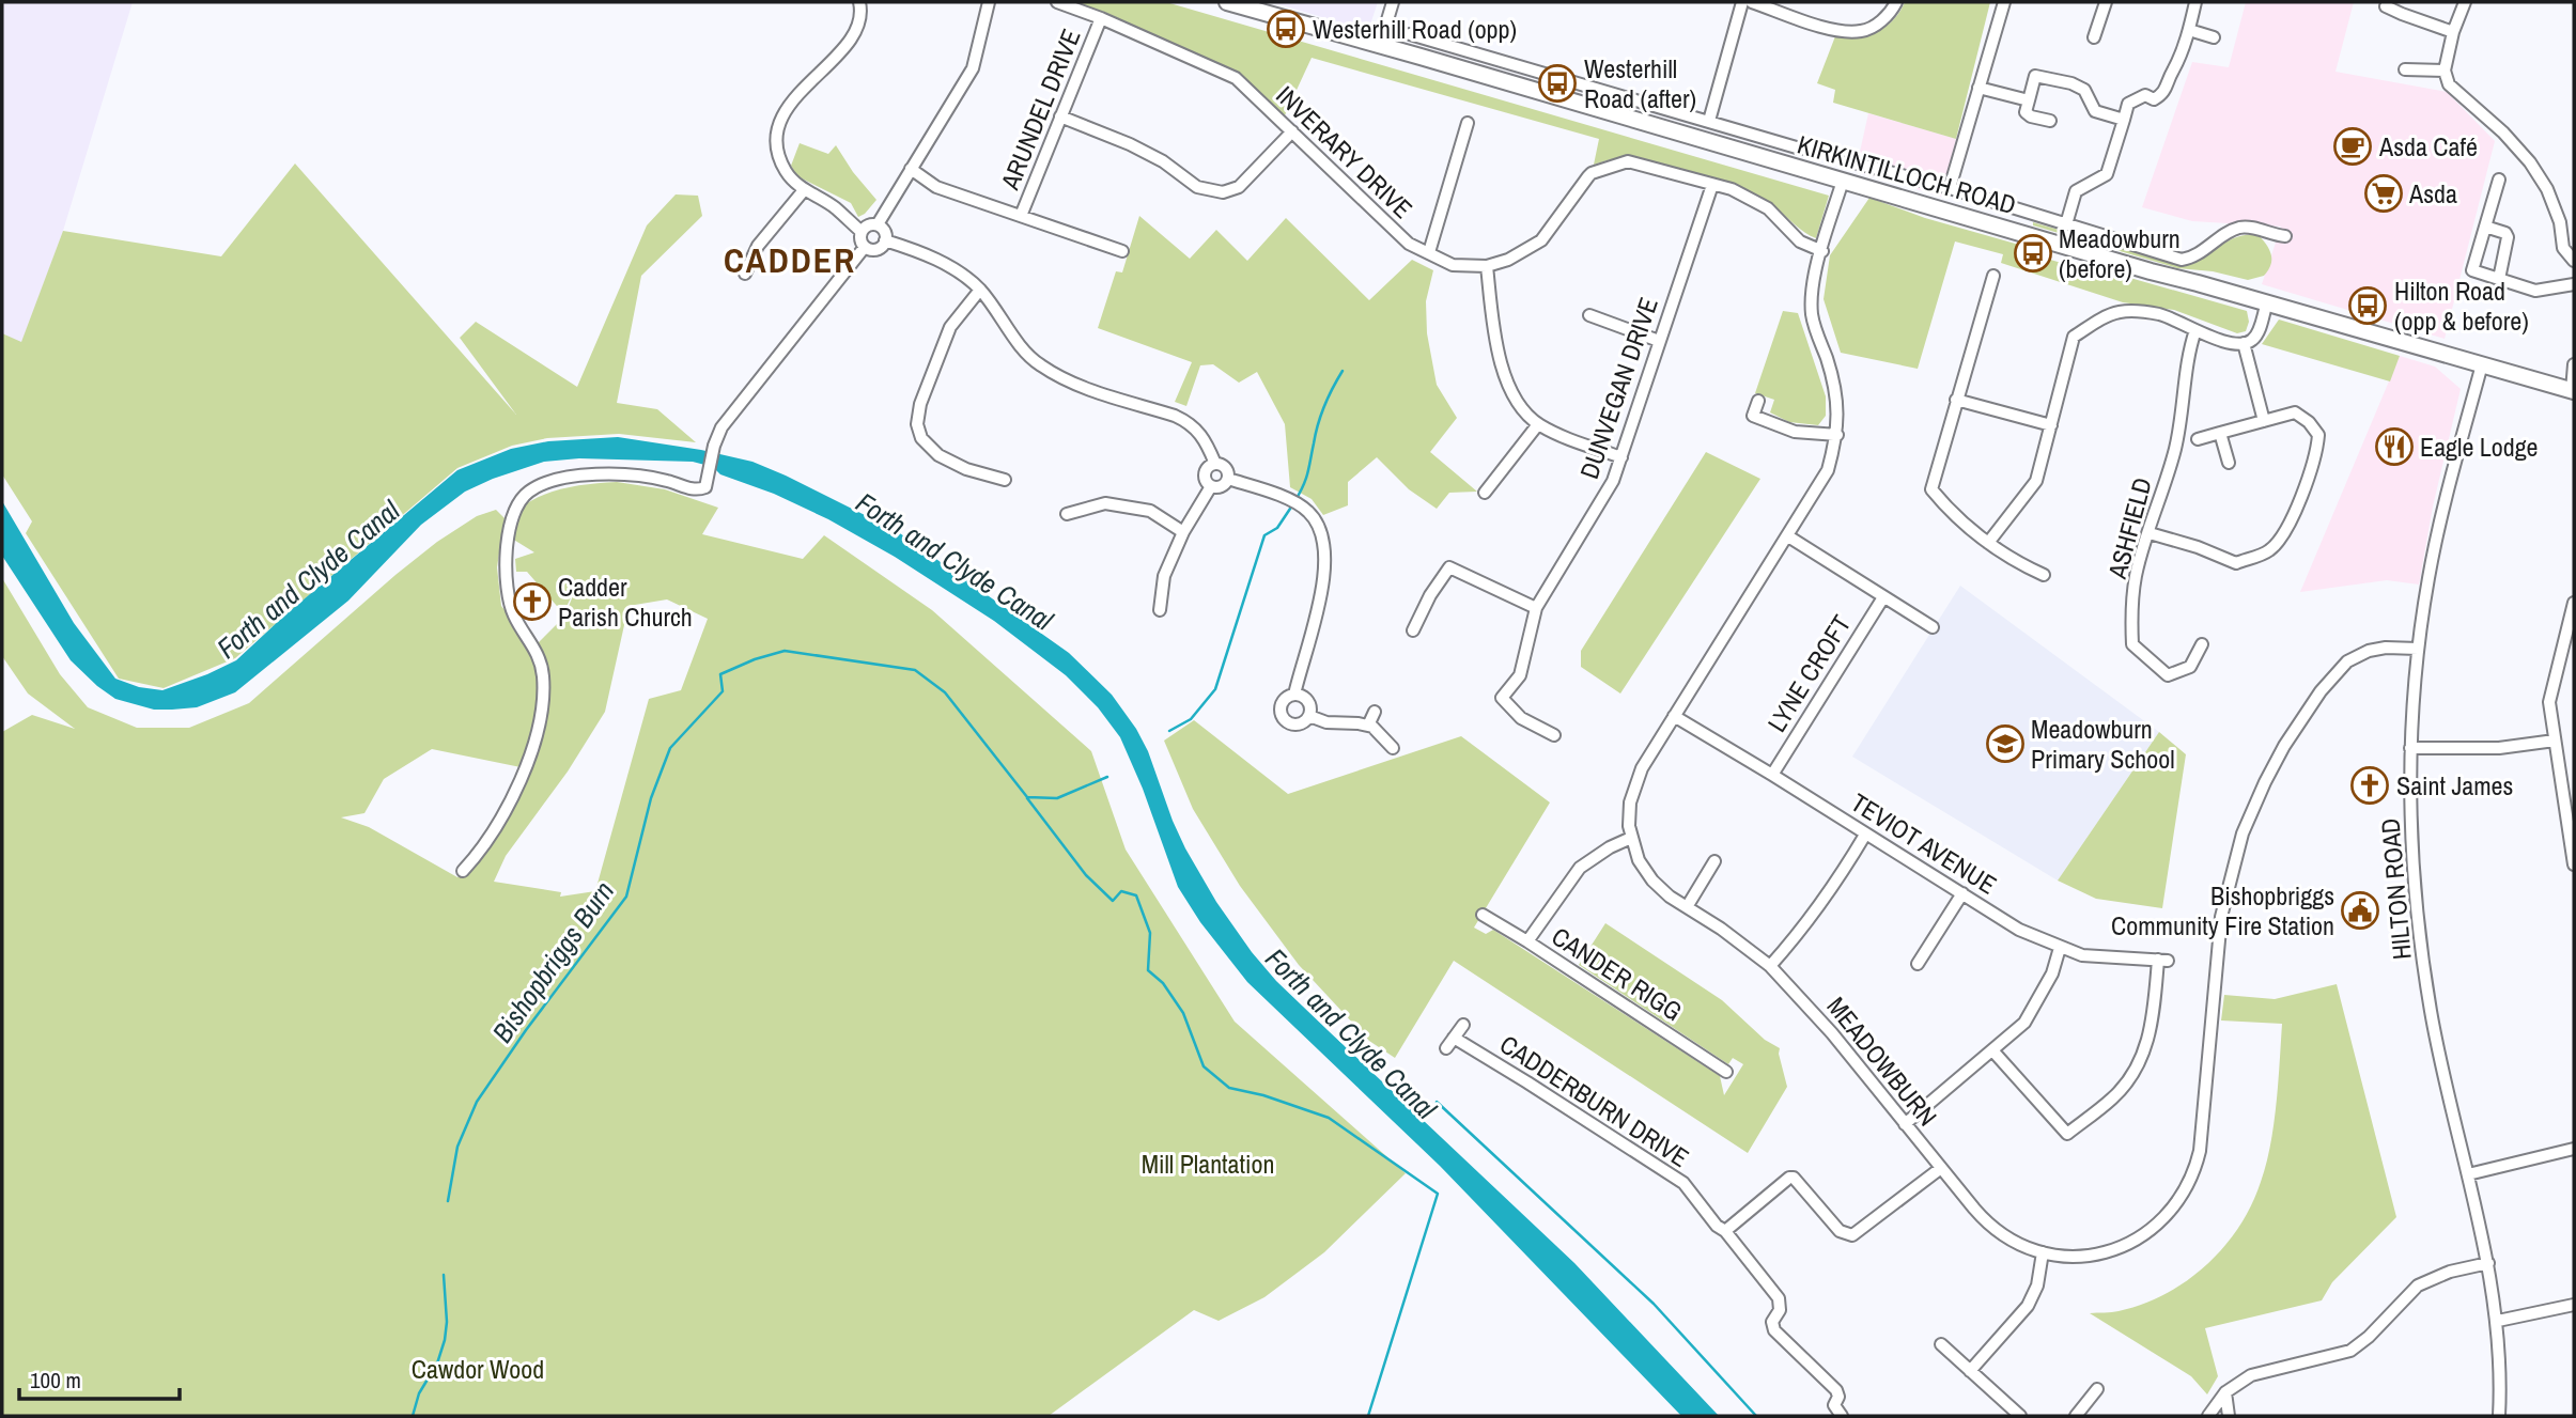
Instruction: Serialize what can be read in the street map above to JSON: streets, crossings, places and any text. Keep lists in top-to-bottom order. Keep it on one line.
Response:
{"streets":{"main road":["KIRKINTILLOCH ROAD"],"street":["ARUNDEL DRIVE","INVERARY DRIVE","DUNVEGAN DRIVE","ASHFIELD","LYNE CROFT","TEVIOT AVENUE","HILTON ROAD","CANDER RIGG","MEADOWBURN","CADDERBURN DRIVE"]},"crossings":[["ARUNDEL DRIVE","INVERARY DRIVE"],["INVERARY DRIVE","DUNVEGAN DRIVE"],["INVERARY DRIVE","MEADOWBURN"],["KIRKINTILLOCH ROAD","HILTON ROAD"],["KIRKINTILLOCH ROAD","MEADOWBURN"],["LYNE CROFT","TEVIOT AVENUE"],["TEVIOT AVENUE","MEADOWBURN"],["HILTON ROAD","MEADOWBURN"]],"districts":["CADDER"],"water":["Forth and Clyde Canal","Bishopbriggs Burn"],"parks":["Mill Plantation","Cawdor Wood"],"places":{"bus stop":["Westerhill Road (opp)","Westerhill Road (after)","Meadowburn (before)","Hilton Road (opp & before)"],"cafe":["Asda Café"],"supermarket":["Asda"],"restaurant":["Eagle Lodge"],"church":["Cadder Parish Church","Saint James"],"school or university":["Meadowburn Primary School"],"public building":["Bishopbriggs Community Fire Station"]},"scale_bar":"100 m"}
